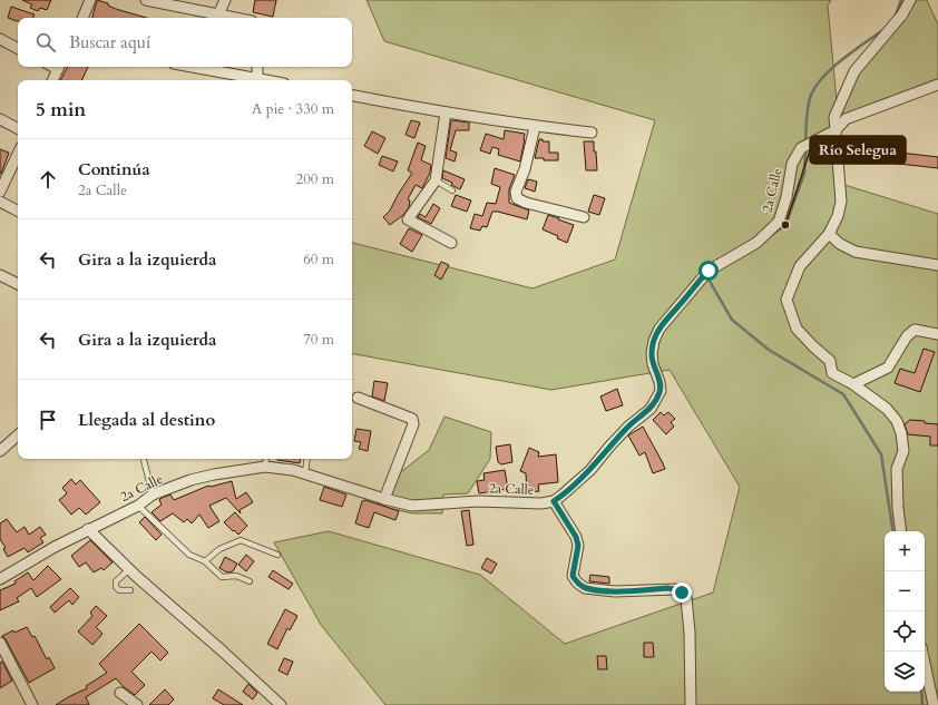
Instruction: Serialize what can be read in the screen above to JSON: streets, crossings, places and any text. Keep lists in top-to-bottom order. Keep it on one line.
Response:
{"streets":{"street":["2a Calle"]},"places":["Río Selegua"],"page":{"search":"Buscar aquí","heading":["5 min","A pie · 330 m"],"list":[["Continúa","2a Calle","200 m"],["Gira a la izquierda","60 m"],["Gira a la izquierda","70 m"],"Llegada al destino"],"map_buttons":["+","−"]}}
